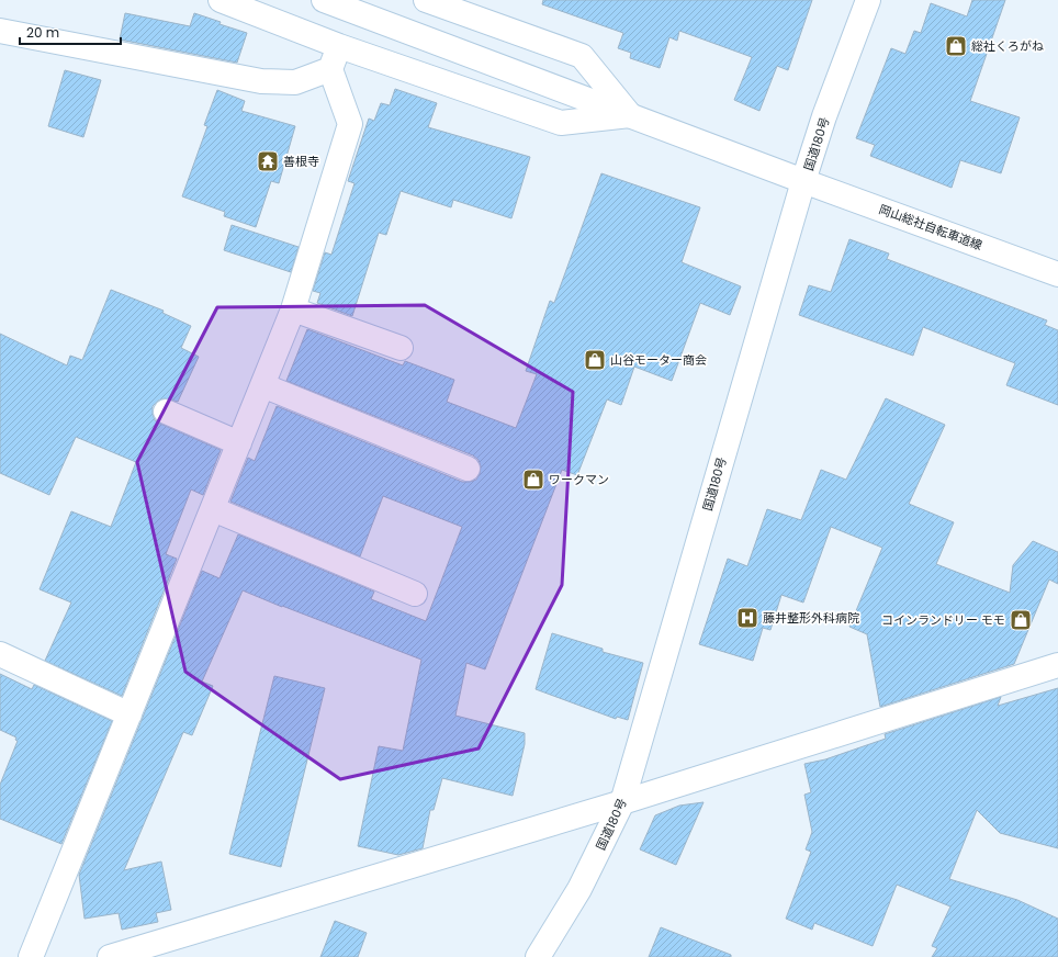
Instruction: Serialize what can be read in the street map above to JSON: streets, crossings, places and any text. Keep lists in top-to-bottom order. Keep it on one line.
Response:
{"streets":{"main road":["国道180号","岡山総社自転車道線"]},"crossings":[["国道180号","岡山総社自転車道線"]],"places":{"shop":["総社くろがね","山谷モーター商会","ワークマン","コインランドリー モモ"],"temple":["善根寺"],"hospital":["藤井整形外科病院"]},"scale_bar":"20 m"}
